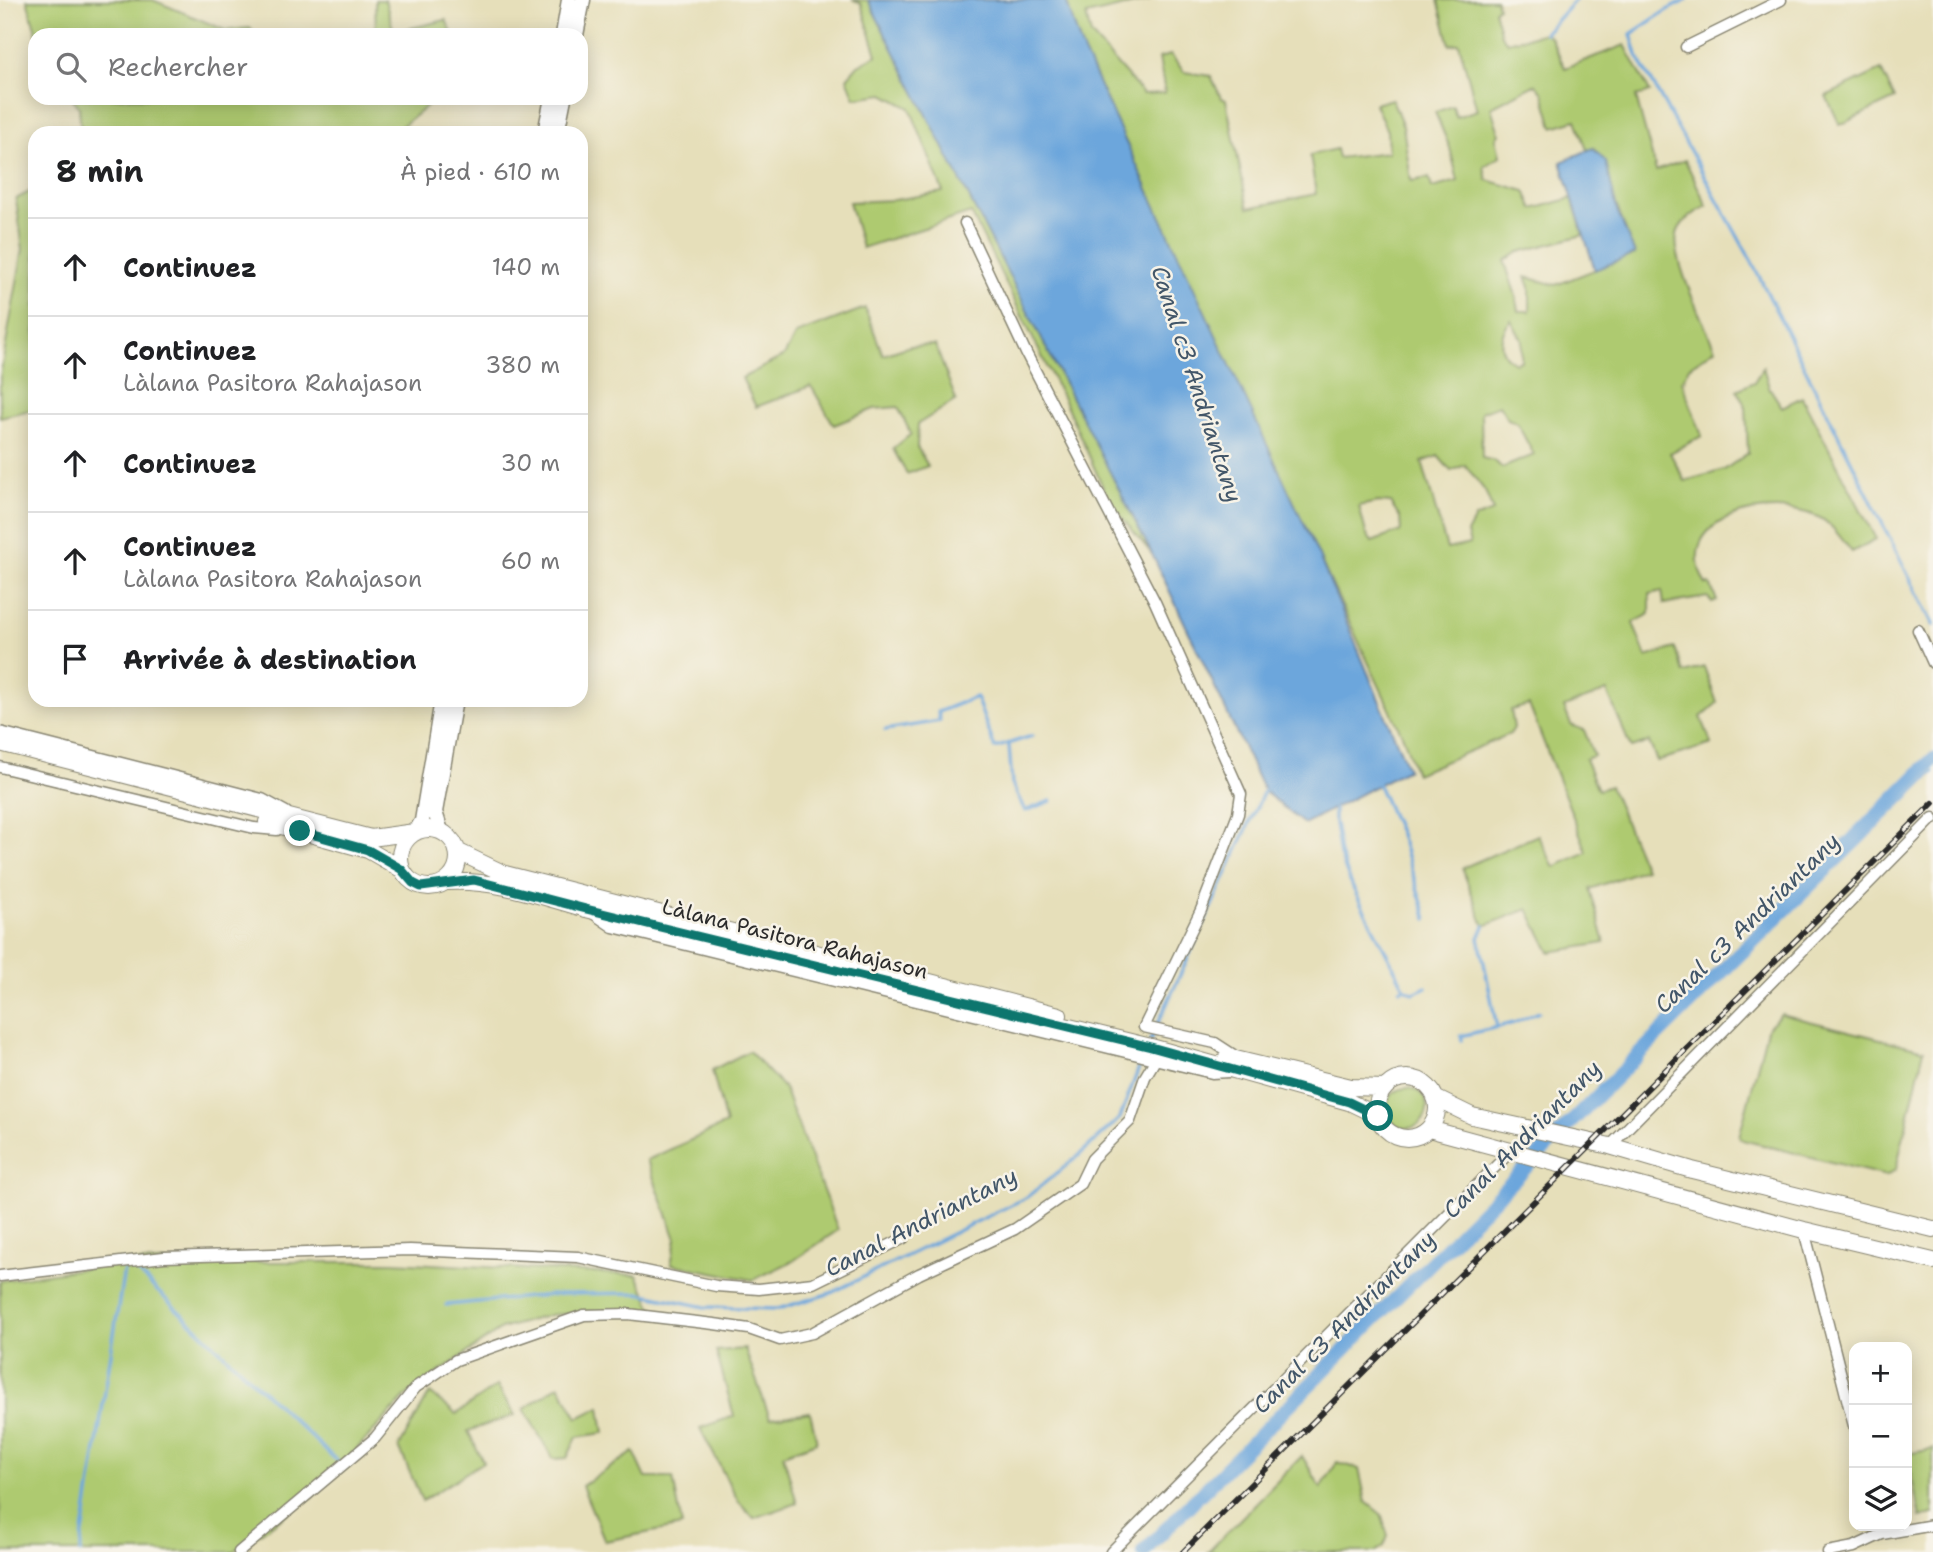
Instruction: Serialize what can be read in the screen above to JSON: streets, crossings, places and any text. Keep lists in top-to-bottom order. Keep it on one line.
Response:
{"streets":{"main road":["Làlana Pasitora Rahajason"]},"water":["Canal c3 Andriantany","Canal Andriantany"],"page":{"search":"Rechercher","heading":["8 min","À pied · 610 m"],"list":[["Continuez","140 m"],["Continuez","Làlana Pasitora Rahajason","380 m"],["Continuez","30 m"],["Continuez","Làlana Pasitora Rahajason","60 m"],"Arrivée à destination"],"map_buttons":["+","−"]}}
